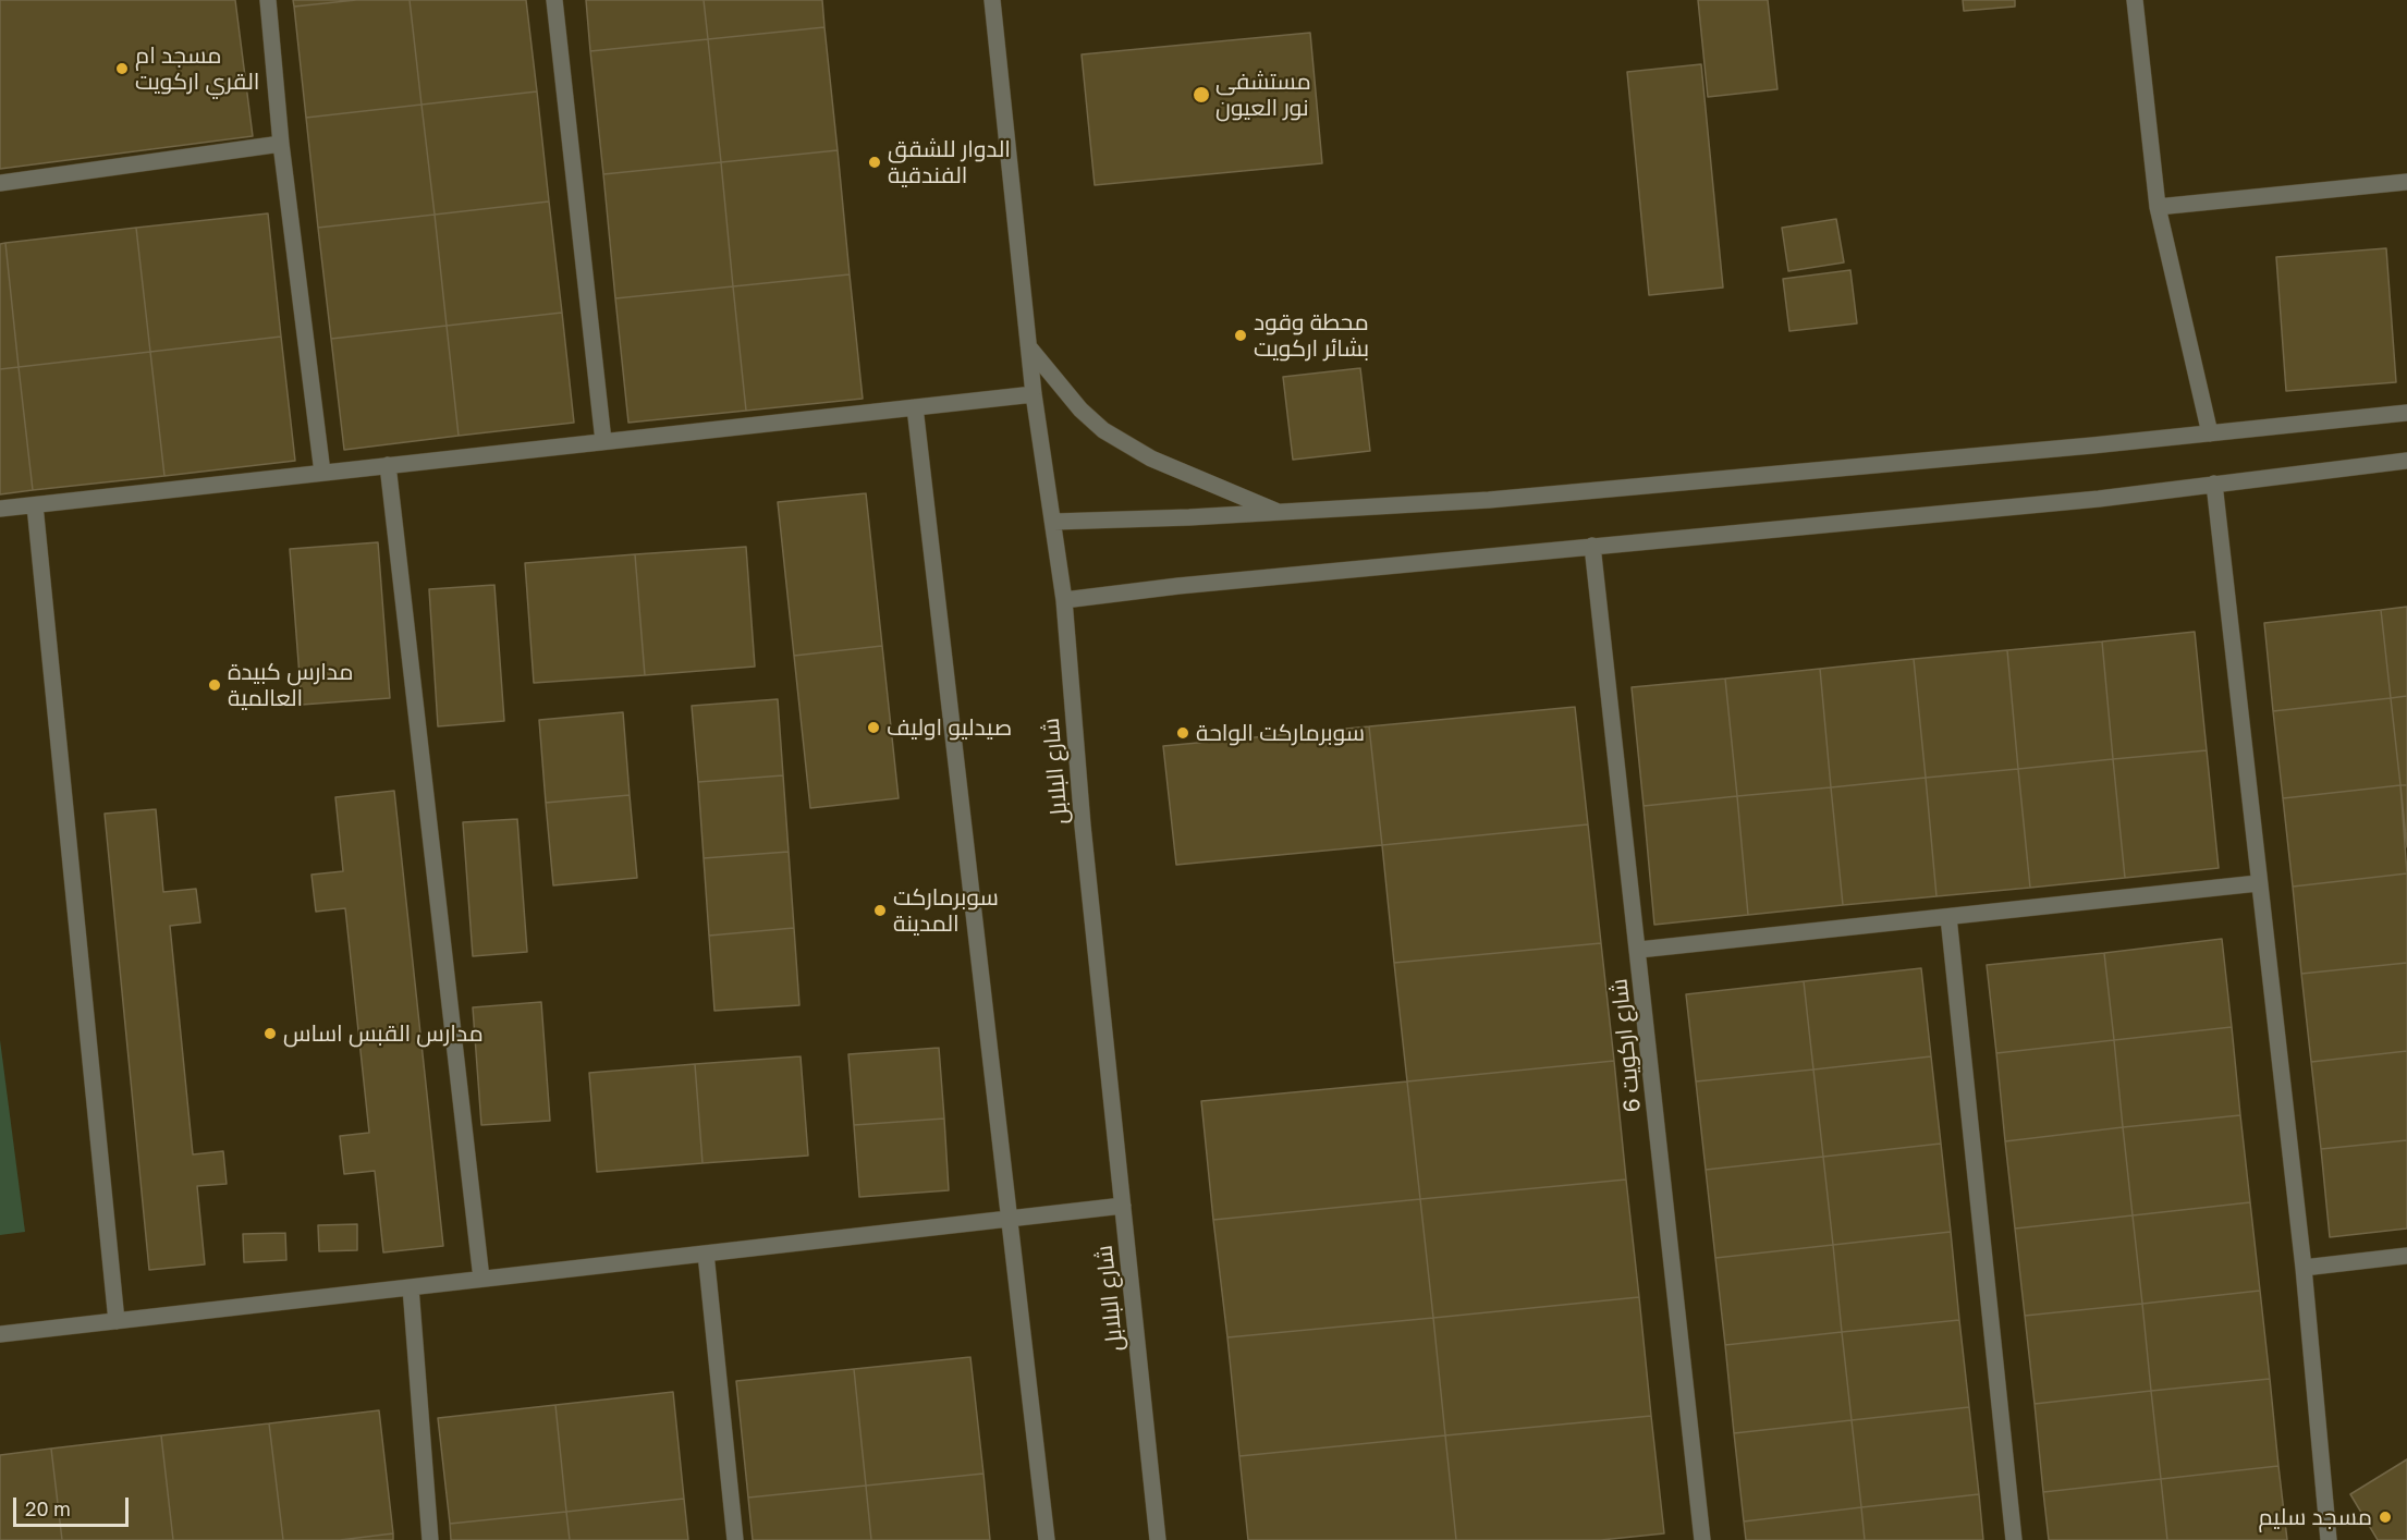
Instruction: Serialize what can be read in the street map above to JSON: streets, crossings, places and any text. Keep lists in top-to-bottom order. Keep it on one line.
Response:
{"streets":{"street":["شارع البلابل","شارع اركويت 6"]},"places":["مسجد ام القري اركويت","مستشفى نور العيون","الدوار للشقق الفندقية","محطة وقود بشائر اركويت","مدارس كبيدة العالمية","صيدليو اوليف","سوبرماركت الواحة","سوبرماركت المدينة","مدارس القبس اساس","مسجد سليم"],"scale_bar":"20 m"}
